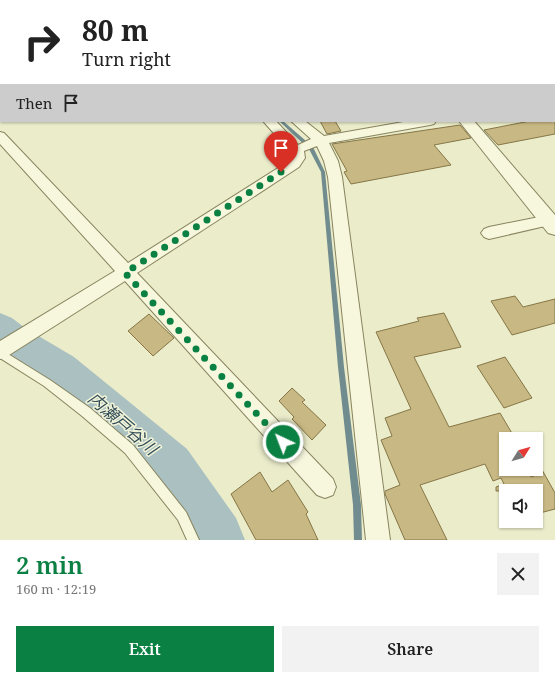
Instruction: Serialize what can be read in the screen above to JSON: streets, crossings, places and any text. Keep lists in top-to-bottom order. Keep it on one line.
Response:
{"water":["内瀬戸谷川"],"north":"top right","page":{"turn":["80 m","Turn right"],"then":"Then","heading":["2 min","160 m · 12:19"],"buttons":["Exit","Share"]}}
